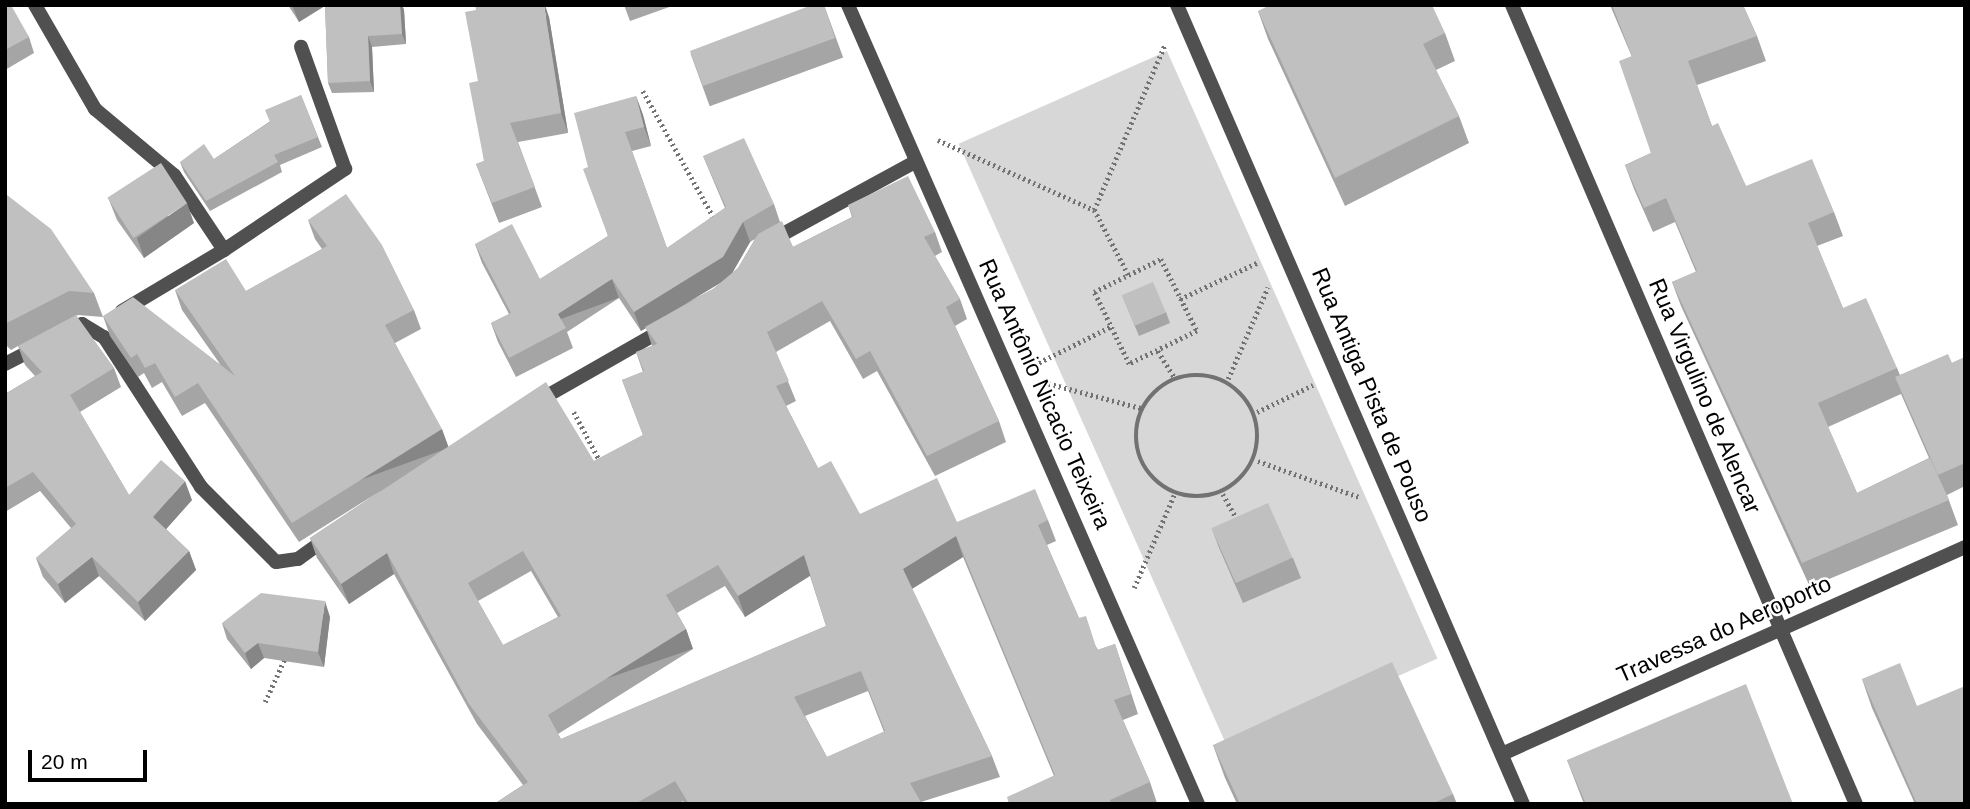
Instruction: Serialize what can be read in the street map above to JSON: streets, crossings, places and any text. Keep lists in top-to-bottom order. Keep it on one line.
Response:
{"streets":{"street":["Rua Antônio Nicacio Teixeira","Rua Antiga Pista de Pouso","Rua Virgulino de Alencar","Travessa do Aeroporto"]},"crossings":[["Rua Antiga Pista de Pouso","Travessa do Aeroporto"],["Rua Virgulino de Alencar","Travessa do Aeroporto"]],"scale_bar":"20 m"}
